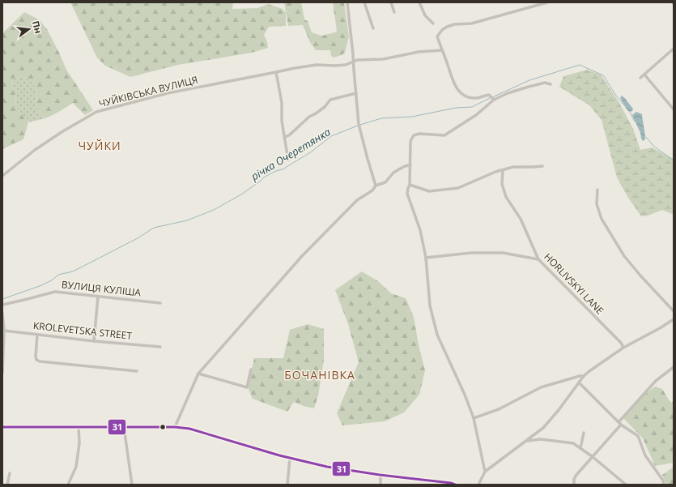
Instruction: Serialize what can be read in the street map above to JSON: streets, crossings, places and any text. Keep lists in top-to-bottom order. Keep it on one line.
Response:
{"streets":{"street":["ЧУЙКІВСЬКА ВУЛИЦЯ","HORLIVSKYI LANE","ВУЛИЦЯ КУЛІША","KROLEVETSKA STREET"]},"districts":["ЧУЙКИ","БОЧАНІВКА"],"water":["річка Очеретянка"],"lines":["transit line 31"],"north":"right"}
